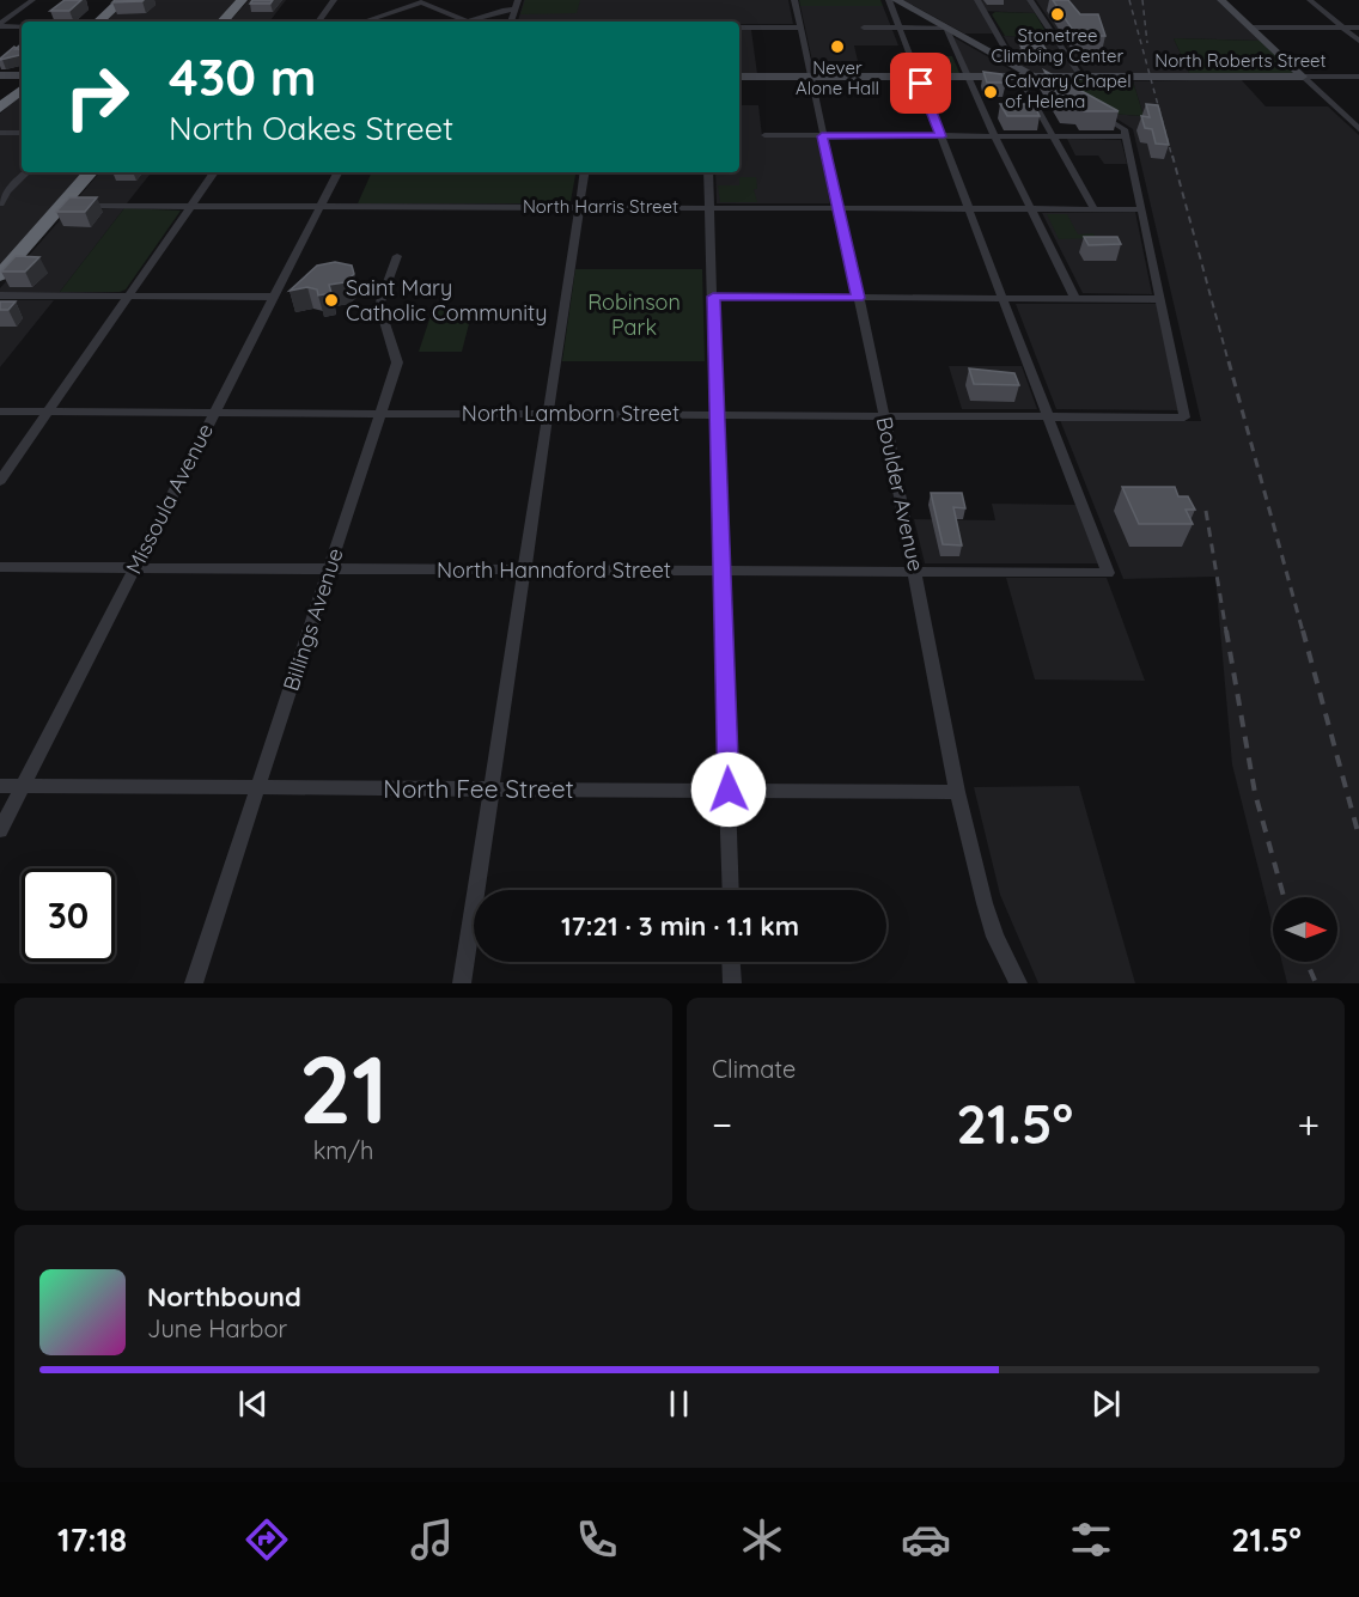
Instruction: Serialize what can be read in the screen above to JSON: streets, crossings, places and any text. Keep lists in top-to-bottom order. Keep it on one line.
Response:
{"streets":{"street":["North Roberts Street","North Harris Street","North Lamborn Street","Boulder Avenue","Missoula Avenue","North Hannaford Street","Billings Avenue","North Fee Street"]},"crossings":[["North Roberts Street","Boulder Avenue"],["North Harris Street","Boulder Avenue"],["North Harris Street","Missoula Avenue"],["North Lamborn Street","Boulder Avenue"],["North Lamborn Street","Missoula Avenue"],["North Lamborn Street","North Hannaford Street"],["North Lamborn Street","Billings Avenue"],["Boulder Avenue","North Hannaford Street"],["Boulder Avenue","North Fee Street"],["Missoula Avenue","North Hannaford Street"],["Missoula Avenue","North Fee Street"],["North Hannaford Street","Billings Avenue"],["Billings Avenue","North Fee Street"]],"parks":["Robinson Park"],"places":["Stonetree Climbing Center","Never Alone Hall","Calvary Chapel of Helena","Saint Mary Catholic Community"],"north":"right","page":{"turn":["430 m","North Oakes Street"],"limit":"30","trip":"17:21 · 3 min · 1.1 km","tile":[["21","km/h"],"Climate"],"heat":["−","21.5°","+"],"song":["Northbound","June Harbor"],"tabs":["17:18","21.5°"]}}
